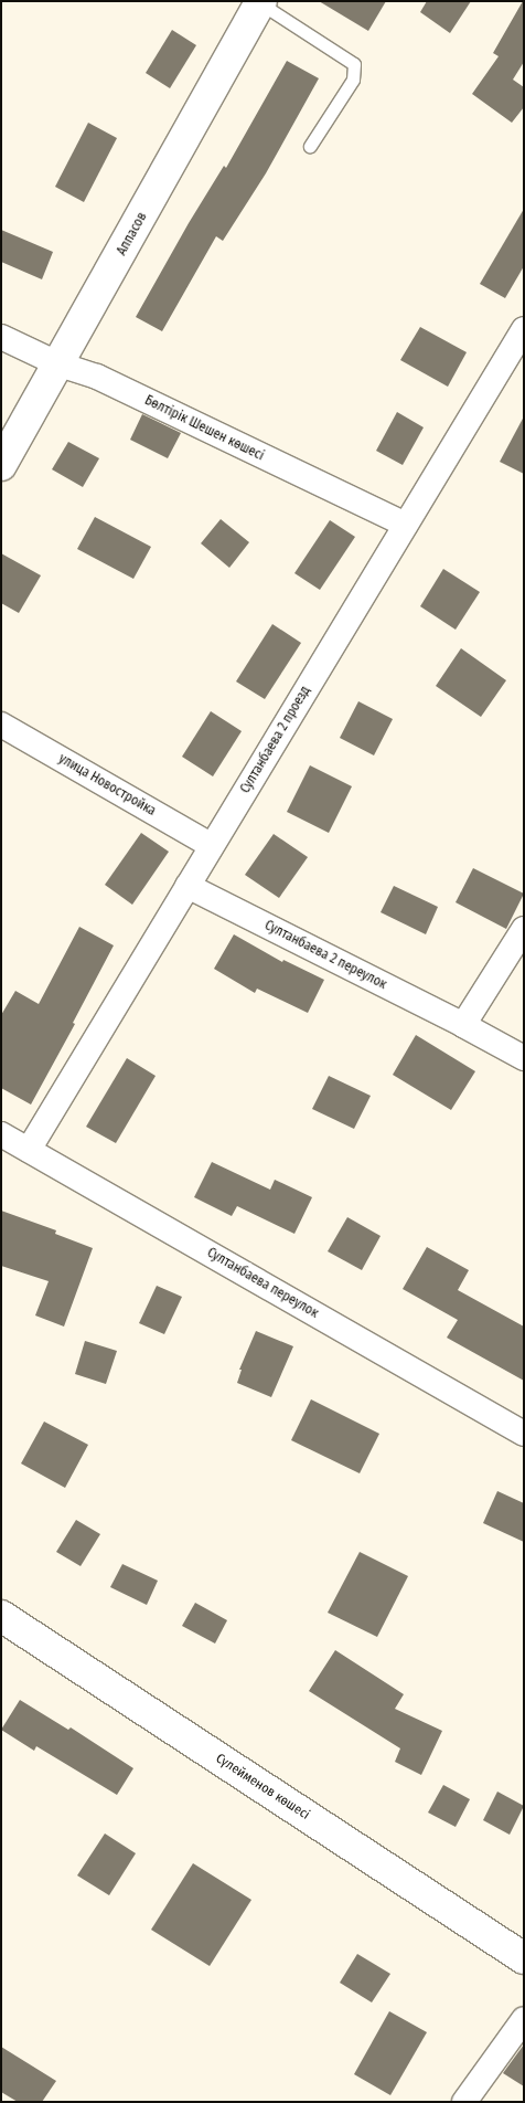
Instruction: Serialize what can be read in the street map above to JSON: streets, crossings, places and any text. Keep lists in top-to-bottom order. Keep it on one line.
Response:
{"streets":{"main road":["Аппасов","Сүлейменов көшесі"],"street":["Бөлтірік Шешен көшесі","Султанбаева 2 проезд","улица Новостройка","Султанбаева 2 переулок","Султанбаева переулок"]},"crossings":[["Аппасов","Бөлтірік Шешен көшесі"],["Бөлтірік Шешен көшесі","Султанбаева 2 проезд"],["Султанбаева 2 проезд","улица Новостройка"],["Султанбаева 2 проезд","Султанбаева 2 переулок"],["Султанбаева 2 проезд","Султанбаева переулок"]]}
